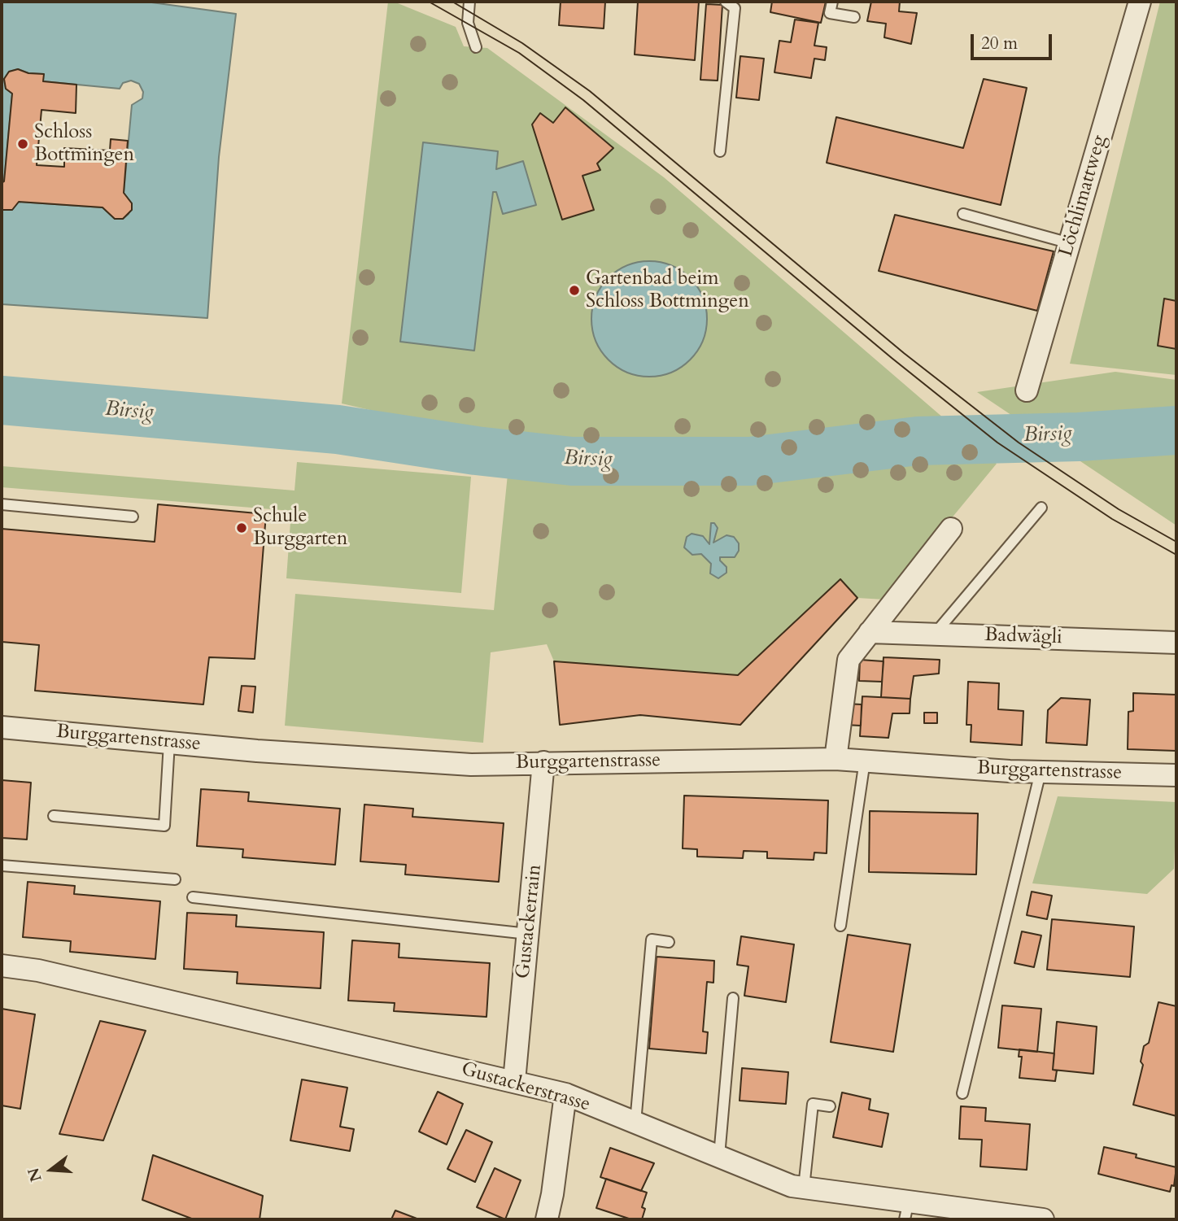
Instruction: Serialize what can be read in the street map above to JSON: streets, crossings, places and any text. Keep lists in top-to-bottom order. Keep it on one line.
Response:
{"streets":{"street":["Löchlimattweg","Badwägli","Burggartenstrasse","Gustackerrain","Gustackerstrasse"]},"crossings":[["Burggartenstrasse","Gustackerrain"],["Gustackerrain","Gustackerstrasse"]],"water":["Birsig"],"places":["Schloss Bottmingen","Gartenbad beim Schloss Bottmingen","Schule Burggarten"],"scale_bar":"20 m","north":"left"}
